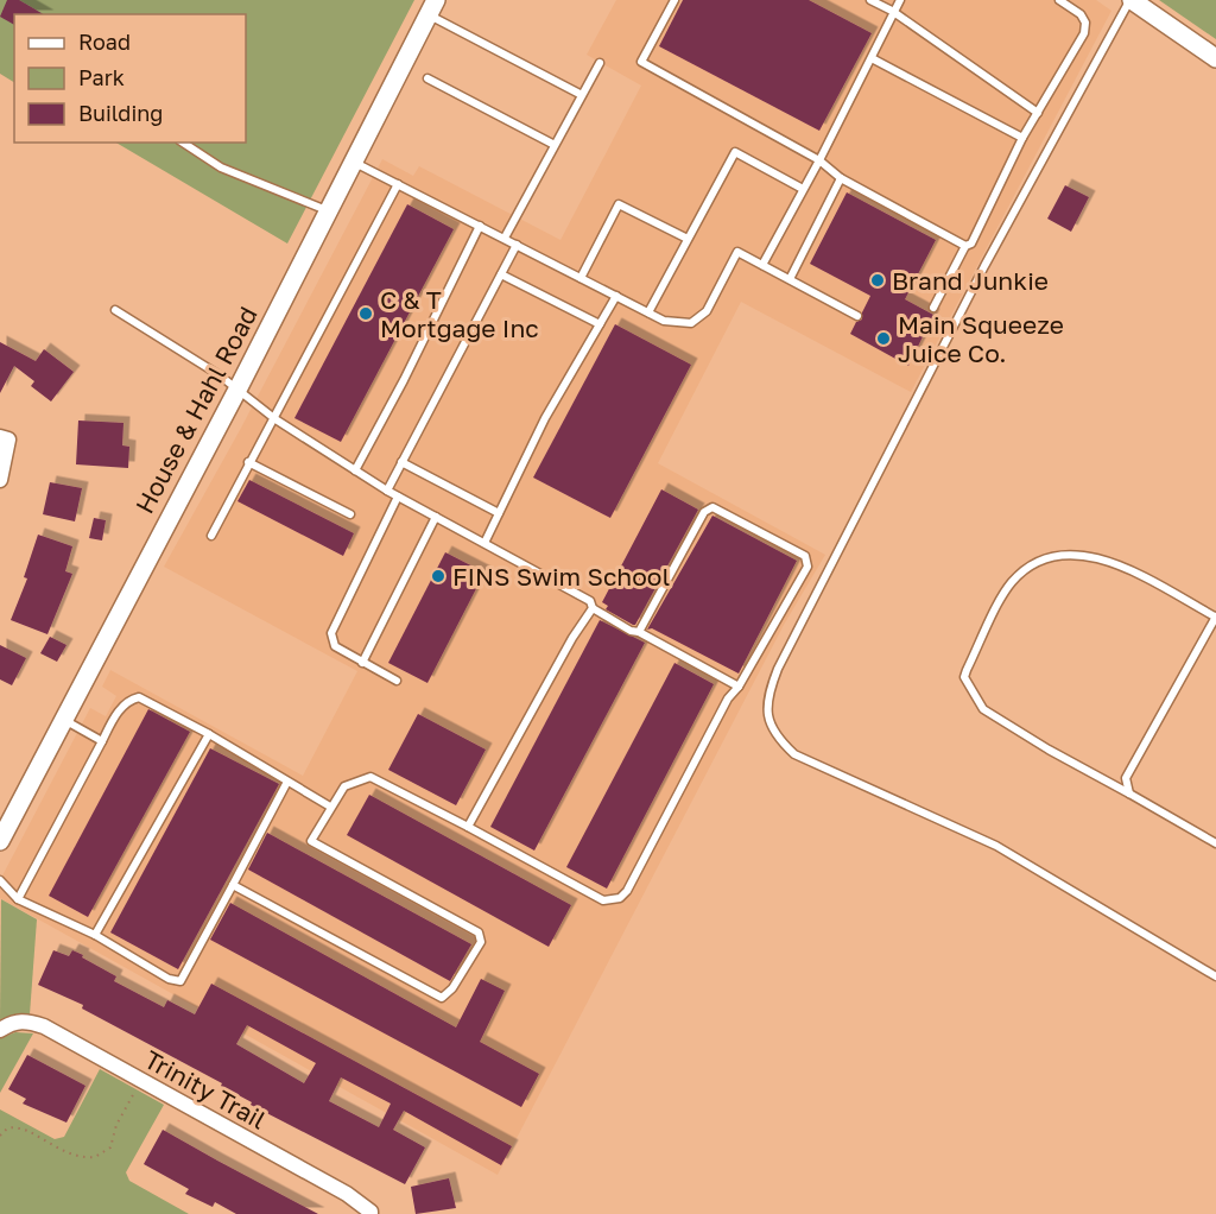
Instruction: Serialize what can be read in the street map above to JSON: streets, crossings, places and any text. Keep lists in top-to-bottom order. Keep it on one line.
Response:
{"streets":{"street":["House & Hahl Road","Trinity Trail"]},"places":["Brand Junkie","C & T Mortgage Inc","Main Squeeze Juice Co.","FINS Swim School"],"legend":["Road","Park","Building"]}
